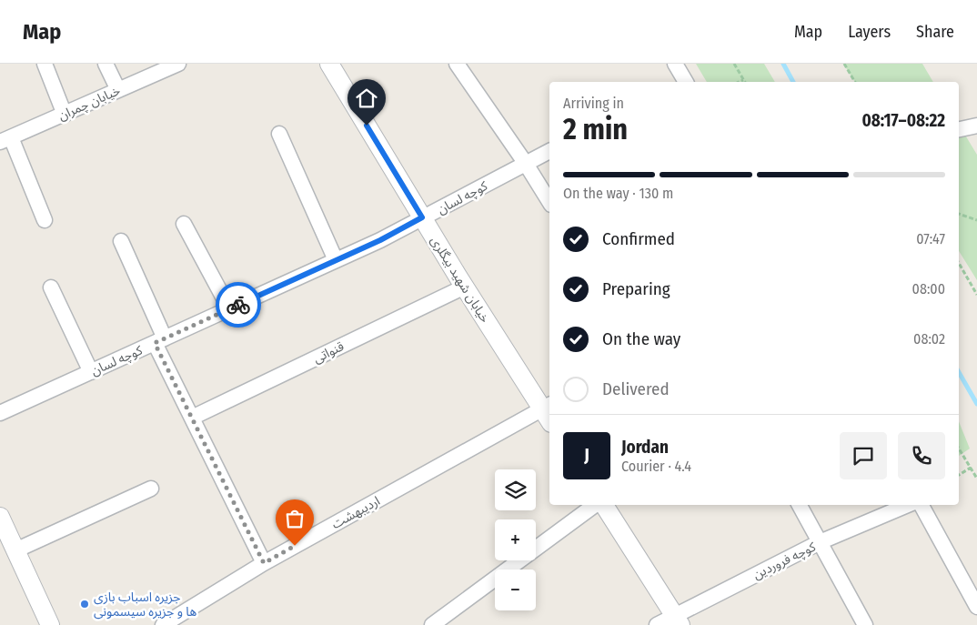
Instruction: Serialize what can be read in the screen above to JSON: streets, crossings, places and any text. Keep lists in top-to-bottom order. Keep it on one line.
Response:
{"streets":{"street":["خیابان چمران","کوچه لسان","خیابان شهید بیگلری","قنواتی","اردیبهشت","کوچه فروردین"]},"crossings":[["کوچه لسان","خیابان شهید بیگلری"],["خیابان شهید بیگلری","قنواتی"],["خیابان شهید بیگلری","اردیبهشت"]],"places":["جزیره اسباب بازی ها و جزیره سیسمونی"],"page":{"header":"Map","nav":["Map","Layers","Share"],"heading":["2 min","Arriving in","08:17–08:22"],"panel":["Jordan","Courier · 4.4"],"bar":"On the way · 130 m","list":[["Confirmed","07:47"],["Preparing","08:00"],["On the way","08:02"],"Delivered"],"round":"J","map_buttons":["+","−"]}}
